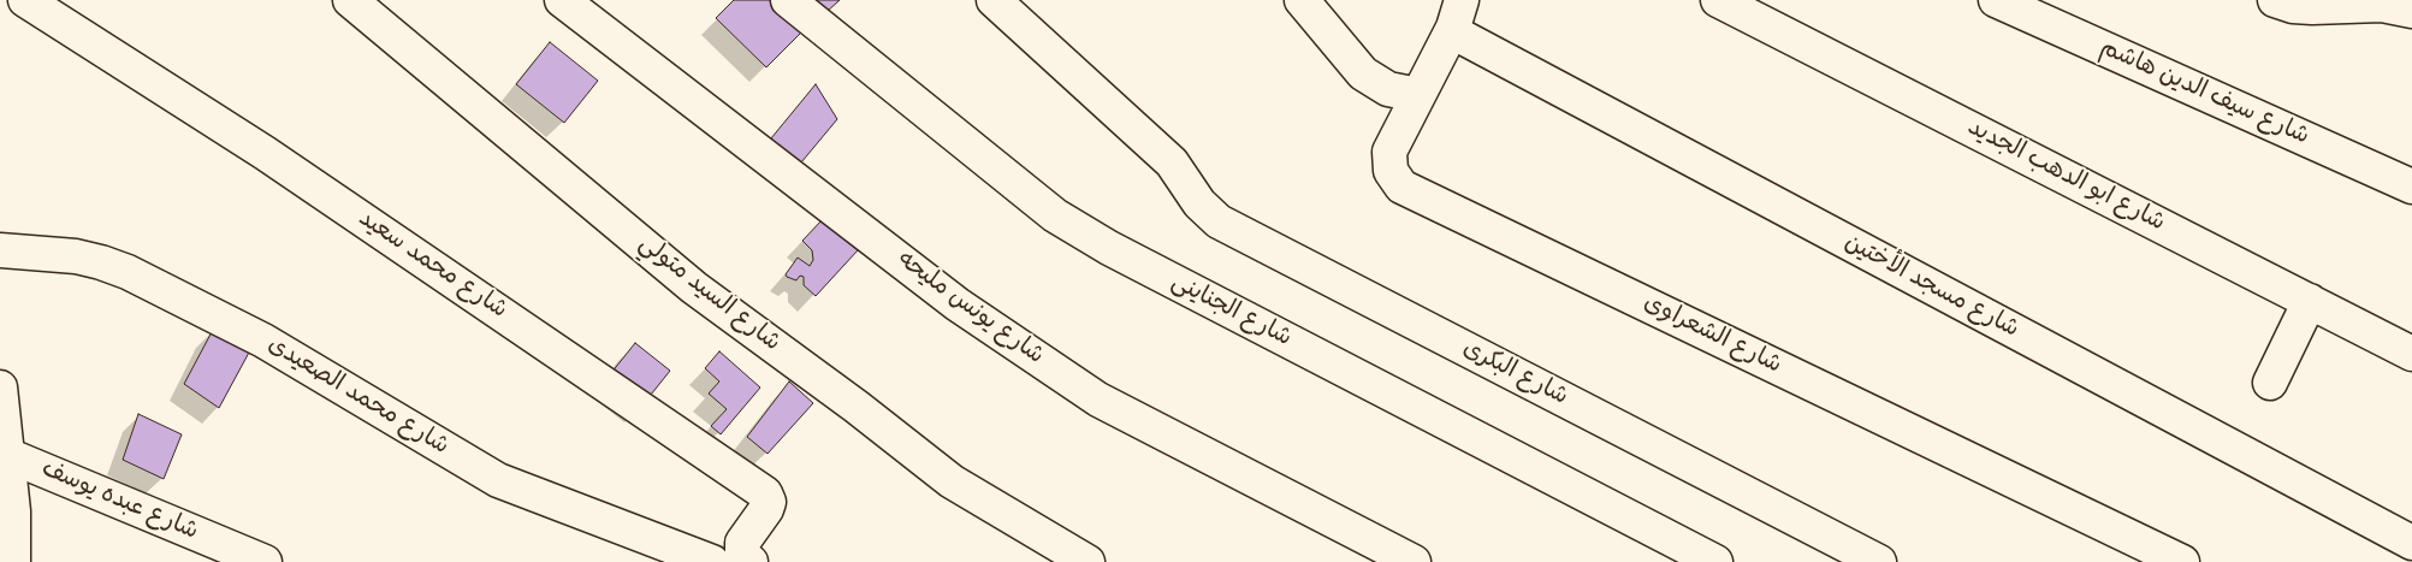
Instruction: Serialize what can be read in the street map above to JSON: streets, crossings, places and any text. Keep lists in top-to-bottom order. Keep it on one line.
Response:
{"streets":{"street":["شارع سيف الدين هاشم","شارع ابو الدهب الجديد","شارع محمد سعيد","شارع مسجد الأختين","شارع السيد متولي","شارع يونس مليحه","شارع الجناينى","شارع الشعراوى","شارع البكرى","شارع محمد الصعيدى","شارع عبده يوسف"]},"crossings":[["شارع محمد سعيد","شارع محمد الصعيدى"],["شارع مسجد الأختين","شارع الشعراوى"]]}
